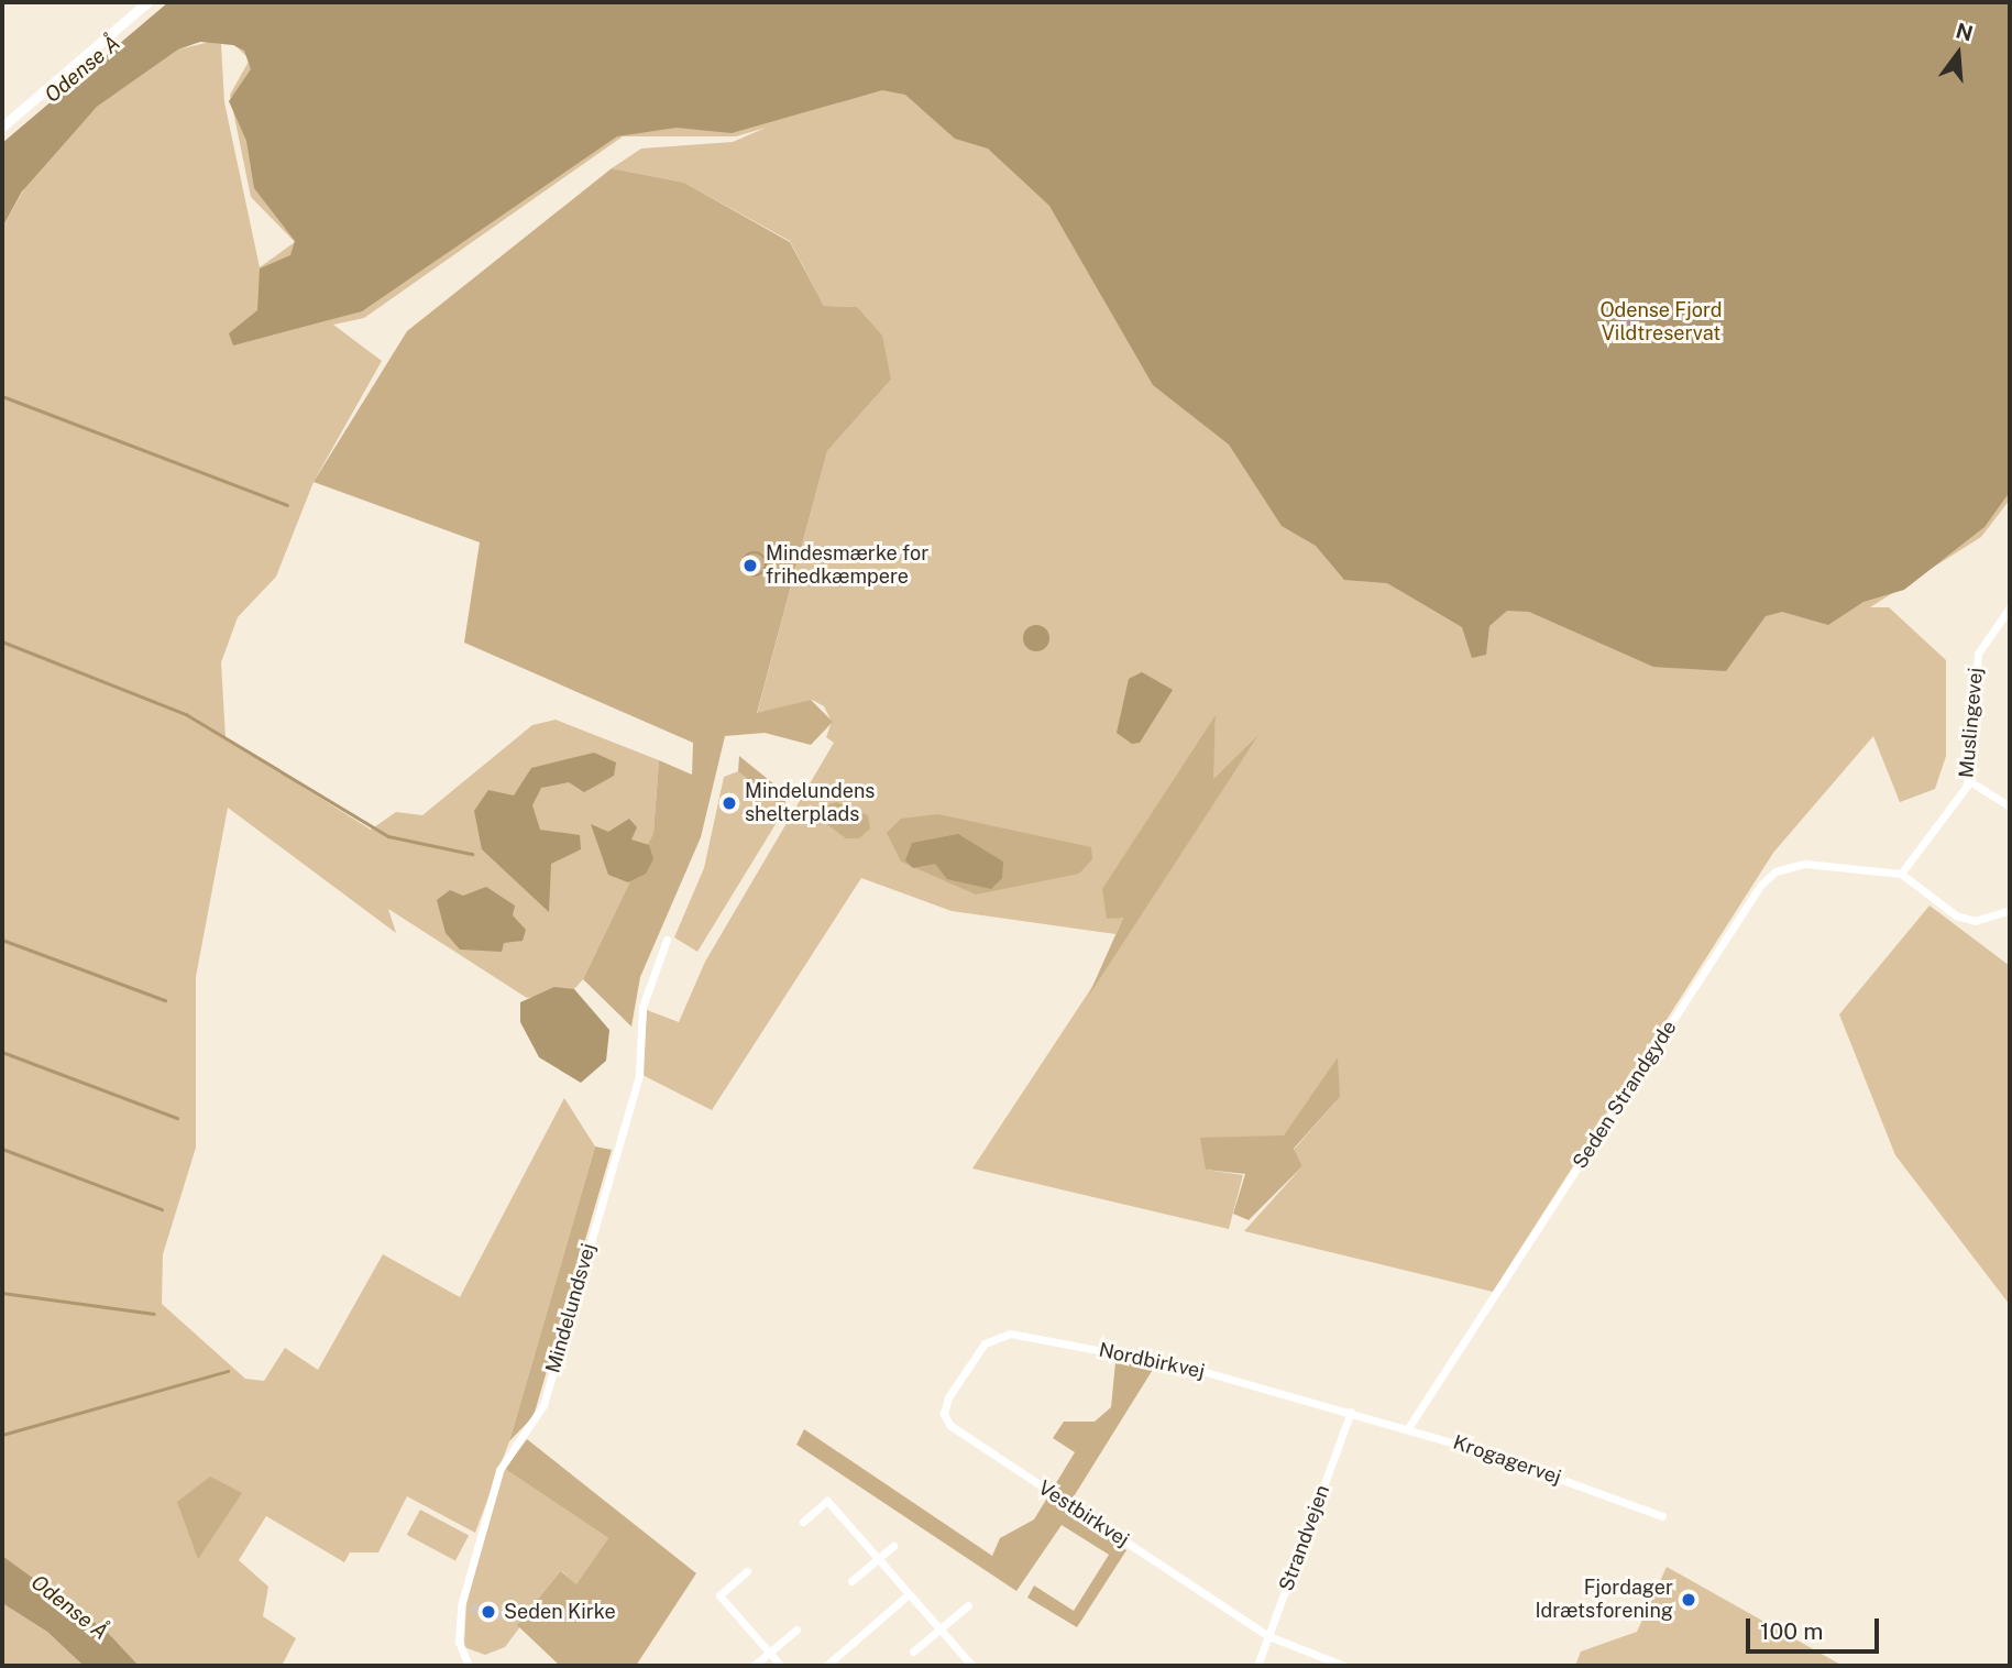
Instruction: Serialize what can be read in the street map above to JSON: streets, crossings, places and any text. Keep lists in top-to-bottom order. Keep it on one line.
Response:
{"streets":{"street":["Muslingevej","Seden Strandgyde","Mindelundsvej","Nordbirkvej","Krogagervej","Vestbirkvej","Strandvejen"]},"crossings":[["Muslingevej","Seden Strandgyde"],["Seden Strandgyde","Krogagervej"],["Nordbirkvej","Krogagervej"],["Nordbirkvej","Vestbirkvej"],["Nordbirkvej","Strandvejen"],["Krogagervej","Strandvejen"],["Vestbirkvej","Strandvejen"]],"water":["Odense Å"],"parks":["Odense Fjord Vildtreservat"],"places":["Mindesmærke for frihedkæmpere","Mindelundens shelterplads","Fjordager Idrætsforening","Seden Kirke"],"scale_bar":"100 m","north":"top"}
